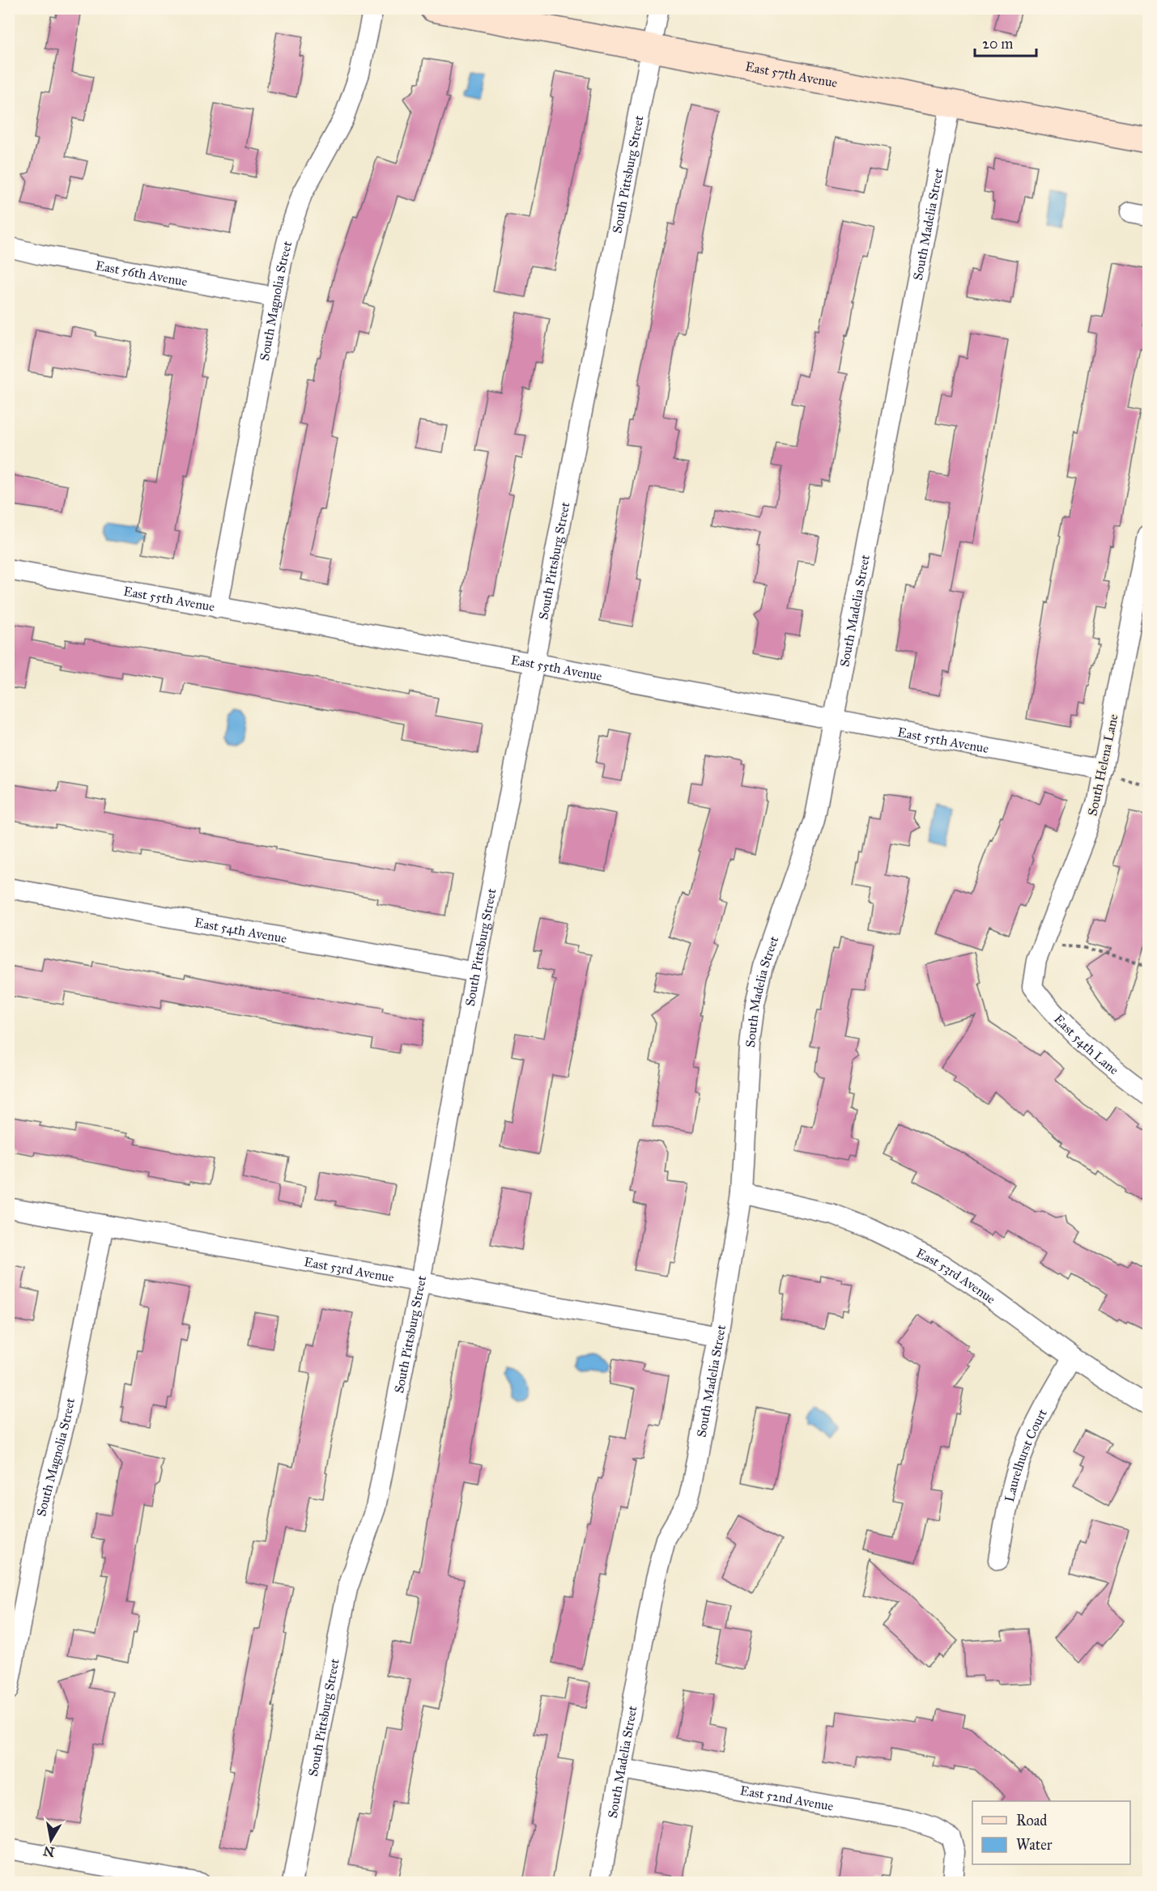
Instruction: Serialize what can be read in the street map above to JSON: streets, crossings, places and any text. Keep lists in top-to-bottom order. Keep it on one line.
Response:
{"streets":{"main road":["East 57th Avenue"],"street":["South Pittsburg Street","South Madelia Street","East 56th Avenue","South Magnolia Street","East 55th Avenue","South Helena Lane","East 54th Avenue","East 54th Lane","East 53rd Avenue","Laurelhurst Court","East 52nd Avenue"]},"crossings":[["East 57th Avenue","South Pittsburg Street"],["East 57th Avenue","South Madelia Street"],["South Pittsburg Street","East 55th Avenue"],["South Pittsburg Street","East 54th Avenue"],["South Pittsburg Street","East 53rd Avenue"],["South Madelia Street","East 55th Avenue"],["South Madelia Street","East 53rd Avenue"],["South Madelia Street","East 52nd Avenue"],["East 56th Avenue","South Magnolia Street"],["South Magnolia Street","East 55th Avenue"],["South Magnolia Street","East 53rd Avenue"],["East 55th Avenue","South Helena Lane"],["South Helena Lane","East 54th Lane"],["East 53rd Avenue","Laurelhurst Court"]],"legend":["Road","Water"],"scale_bar":"20 m","north":"bottom"}
